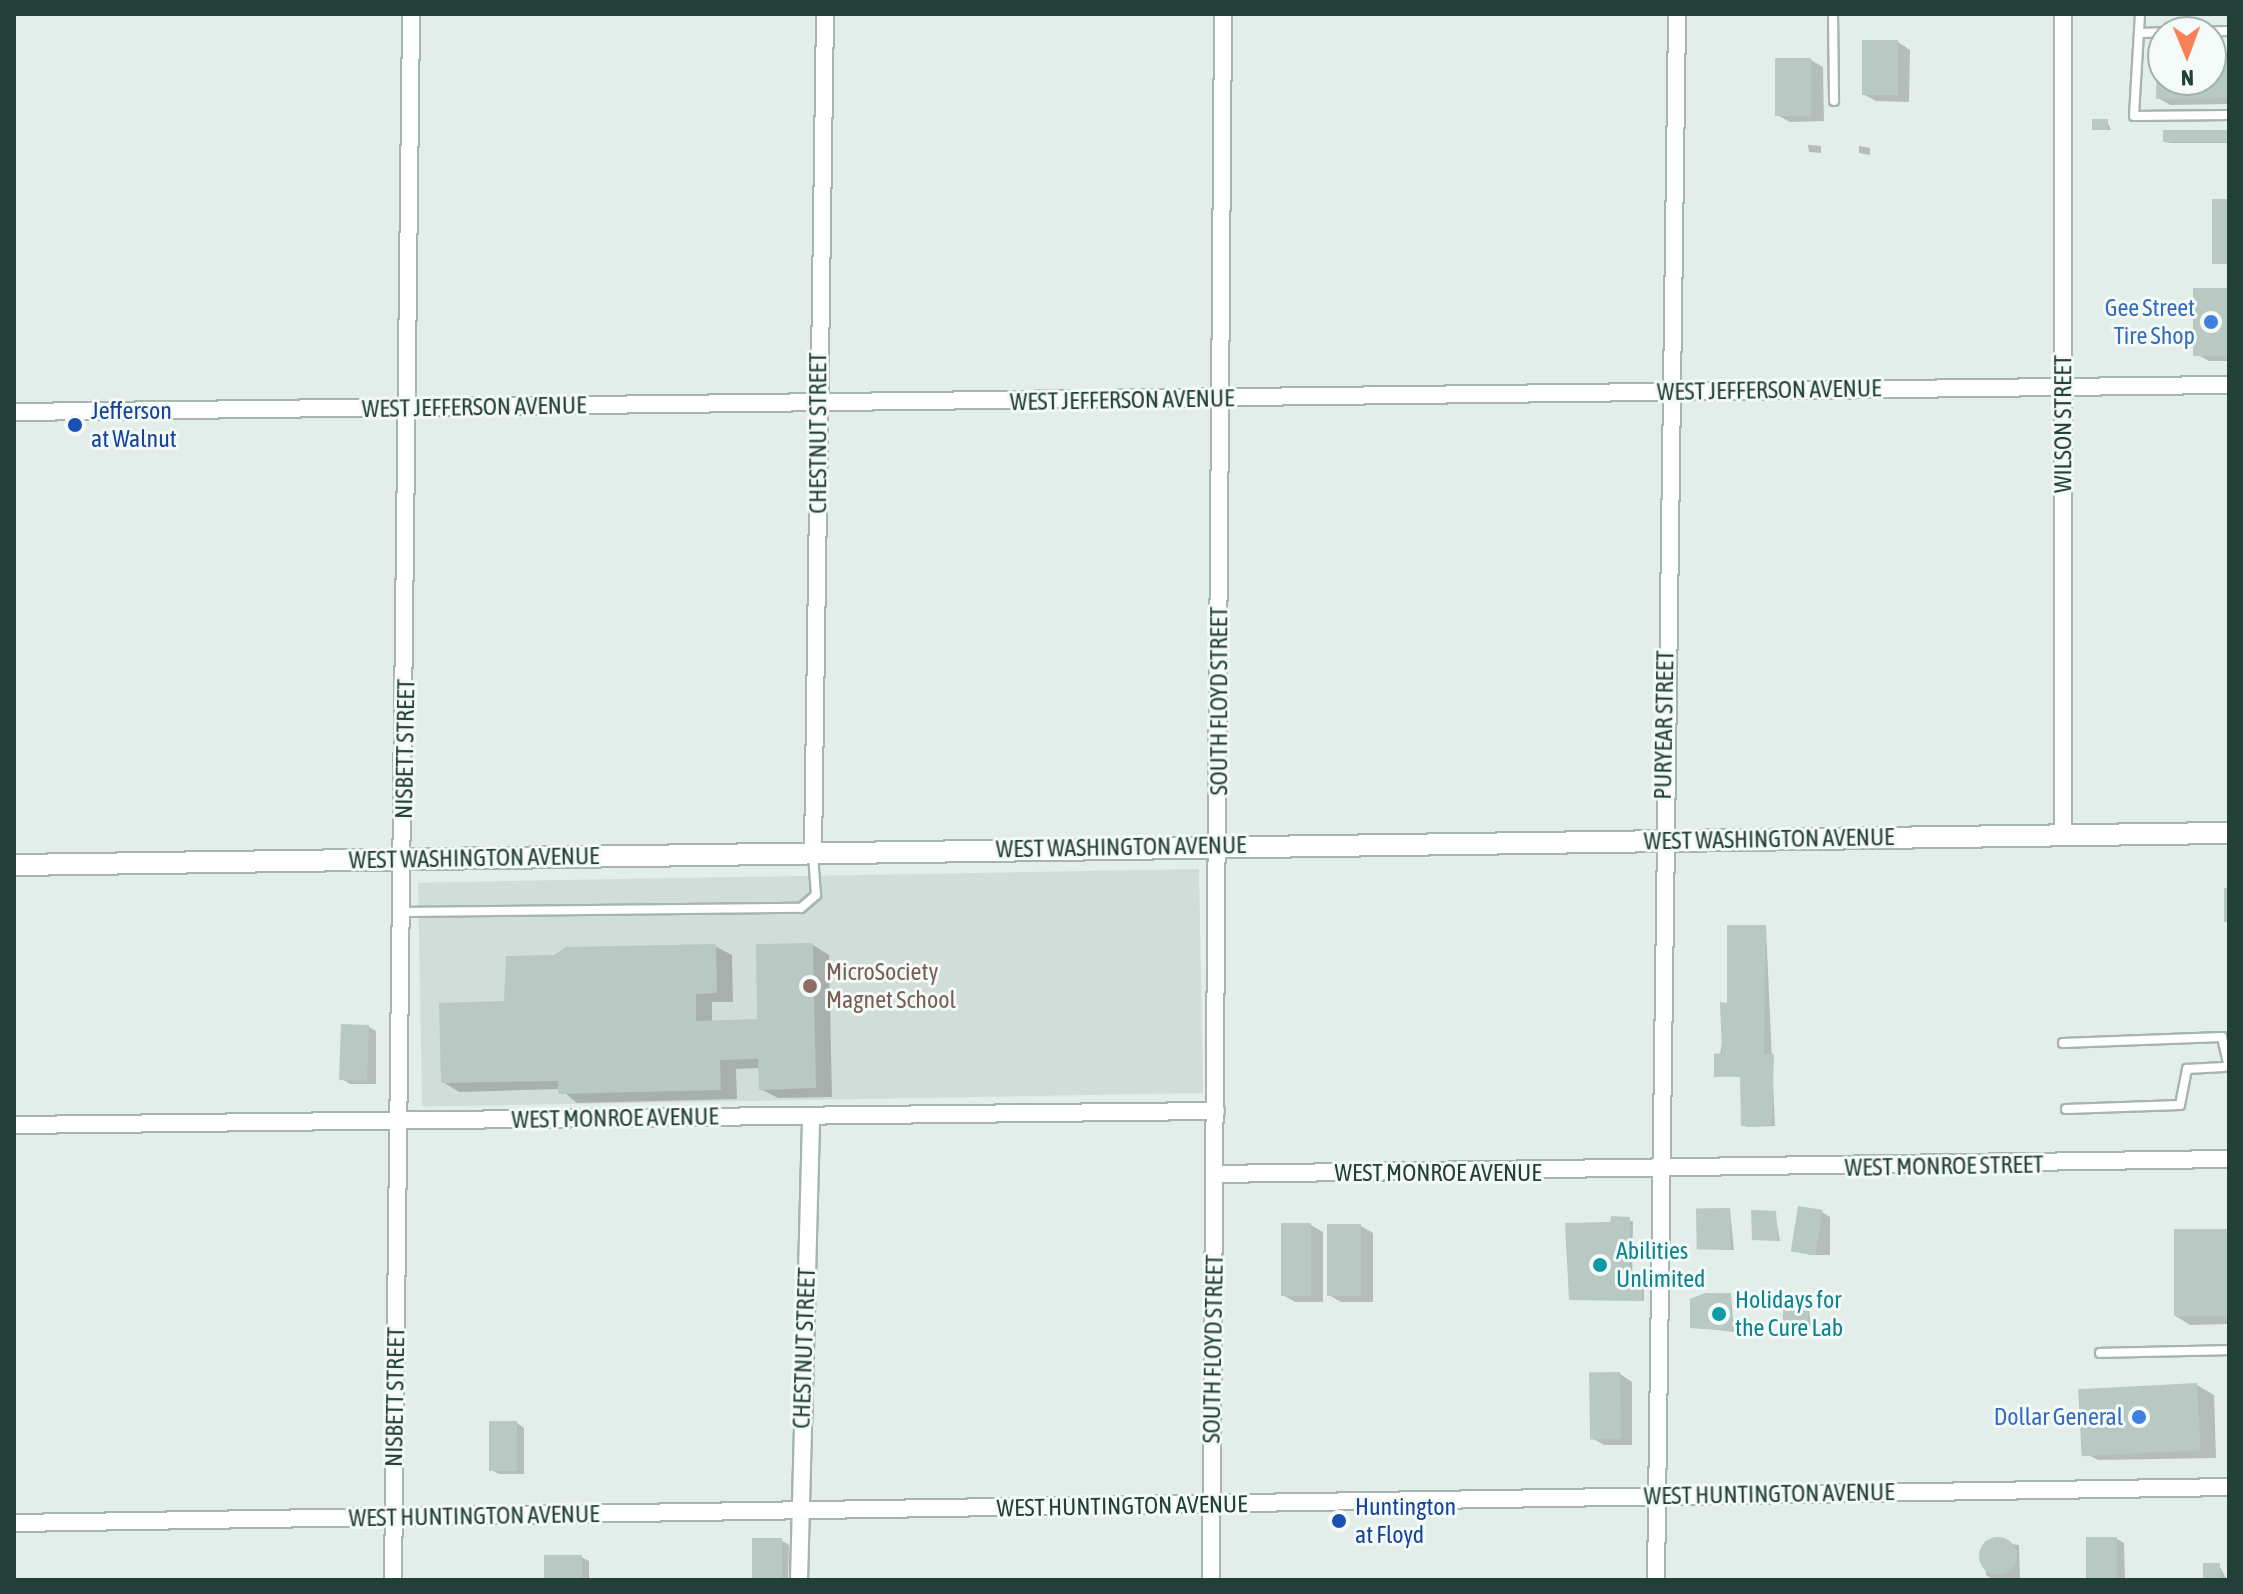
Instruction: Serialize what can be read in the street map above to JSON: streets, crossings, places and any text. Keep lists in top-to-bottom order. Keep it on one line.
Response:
{"streets":{"street":["WEST JEFFERSON AVENUE","WILSON STREET","CHESTNUT STREET","SOUTH FLOYD STREET","PURYEAR STREET","NISBETT STREET","WEST WASHINGTON AVENUE","WEST MONROE AVENUE","WEST MONROE STREET","WEST HUNTINGTON AVENUE"]},"crossings":[["WEST JEFFERSON AVENUE","WILSON STREET"],["WEST JEFFERSON AVENUE","CHESTNUT STREET"],["WEST JEFFERSON AVENUE","SOUTH FLOYD STREET"],["WEST JEFFERSON AVENUE","PURYEAR STREET"],["WEST JEFFERSON AVENUE","NISBETT STREET"],["WILSON STREET","WEST WASHINGTON AVENUE"],["CHESTNUT STREET","WEST WASHINGTON AVENUE"],["CHESTNUT STREET","WEST MONROE AVENUE"],["CHESTNUT STREET","WEST HUNTINGTON AVENUE"],["SOUTH FLOYD STREET","WEST WASHINGTON AVENUE"],["SOUTH FLOYD STREET","WEST MONROE AVENUE"],["SOUTH FLOYD STREET","WEST HUNTINGTON AVENUE"],["PURYEAR STREET","WEST WASHINGTON AVENUE"],["PURYEAR STREET","WEST MONROE AVENUE"],["PURYEAR STREET","WEST MONROE STREET"],["PURYEAR STREET","WEST HUNTINGTON AVENUE"],["NISBETT STREET","WEST WASHINGTON AVENUE"],["NISBETT STREET","WEST MONROE AVENUE"],["NISBETT STREET","WEST HUNTINGTON AVENUE"],["WEST MONROE AVENUE","WEST MONROE STREET"]],"places":["Gee Street Tire Shop","Jefferson at Walnut","MicroSociety Magnet School","Abilities Unlimited","Holidays for the Cure Lab","Dollar General","Huntington at Floyd"],"north":"bottom"}
